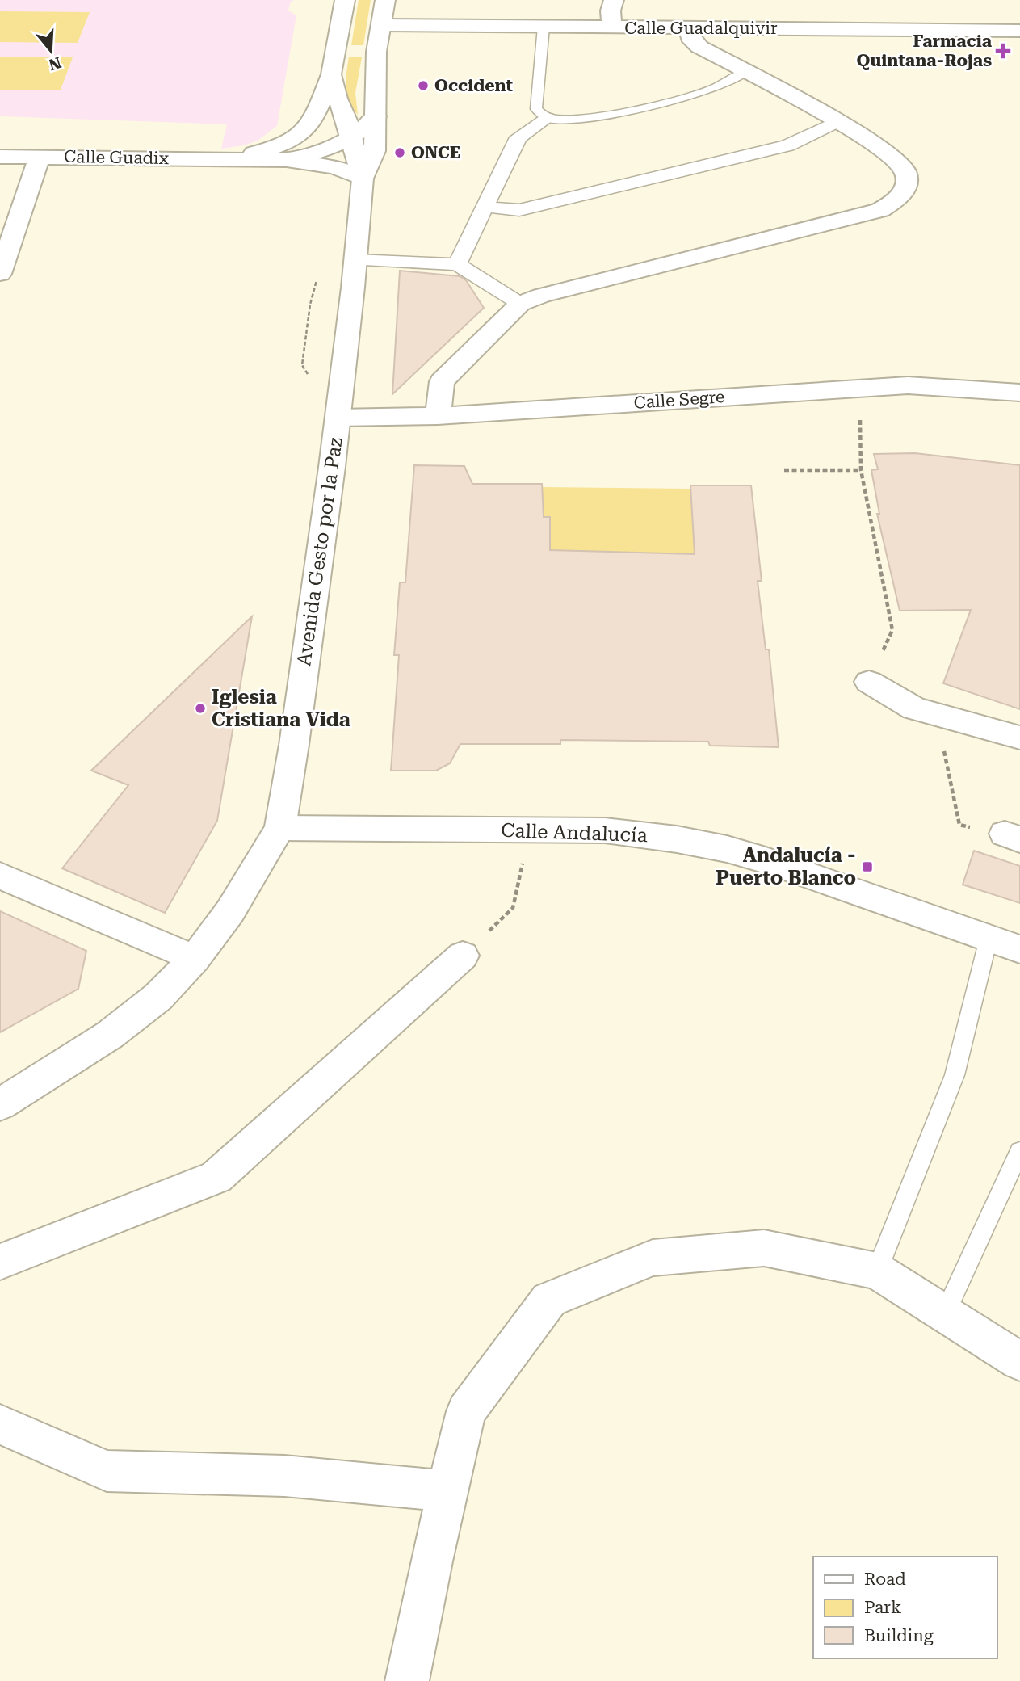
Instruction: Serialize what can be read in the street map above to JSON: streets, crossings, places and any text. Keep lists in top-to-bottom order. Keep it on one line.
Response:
{"streets":{"street":["Calle Guadalquivir","Calle Guadix","Calle Segre","Avenida Gesto por la Paz","Calle Andalucía"]},"crossings":[["Calle Guadalquivir","Avenida Gesto por la Paz"],["Calle Guadix","Avenida Gesto por la Paz"],["Calle Segre","Avenida Gesto por la Paz"],["Avenida Gesto por la Paz","Calle Andalucía"]],"places":{"health":["Farmacia Quintana-Rojas"],"other":["Occident","ONCE","Iglesia Cristiana Vida"],"transit":["Andalucía - Puerto Blanco"]},"legend":["Road","Park","Building"],"north":"bottom"}
